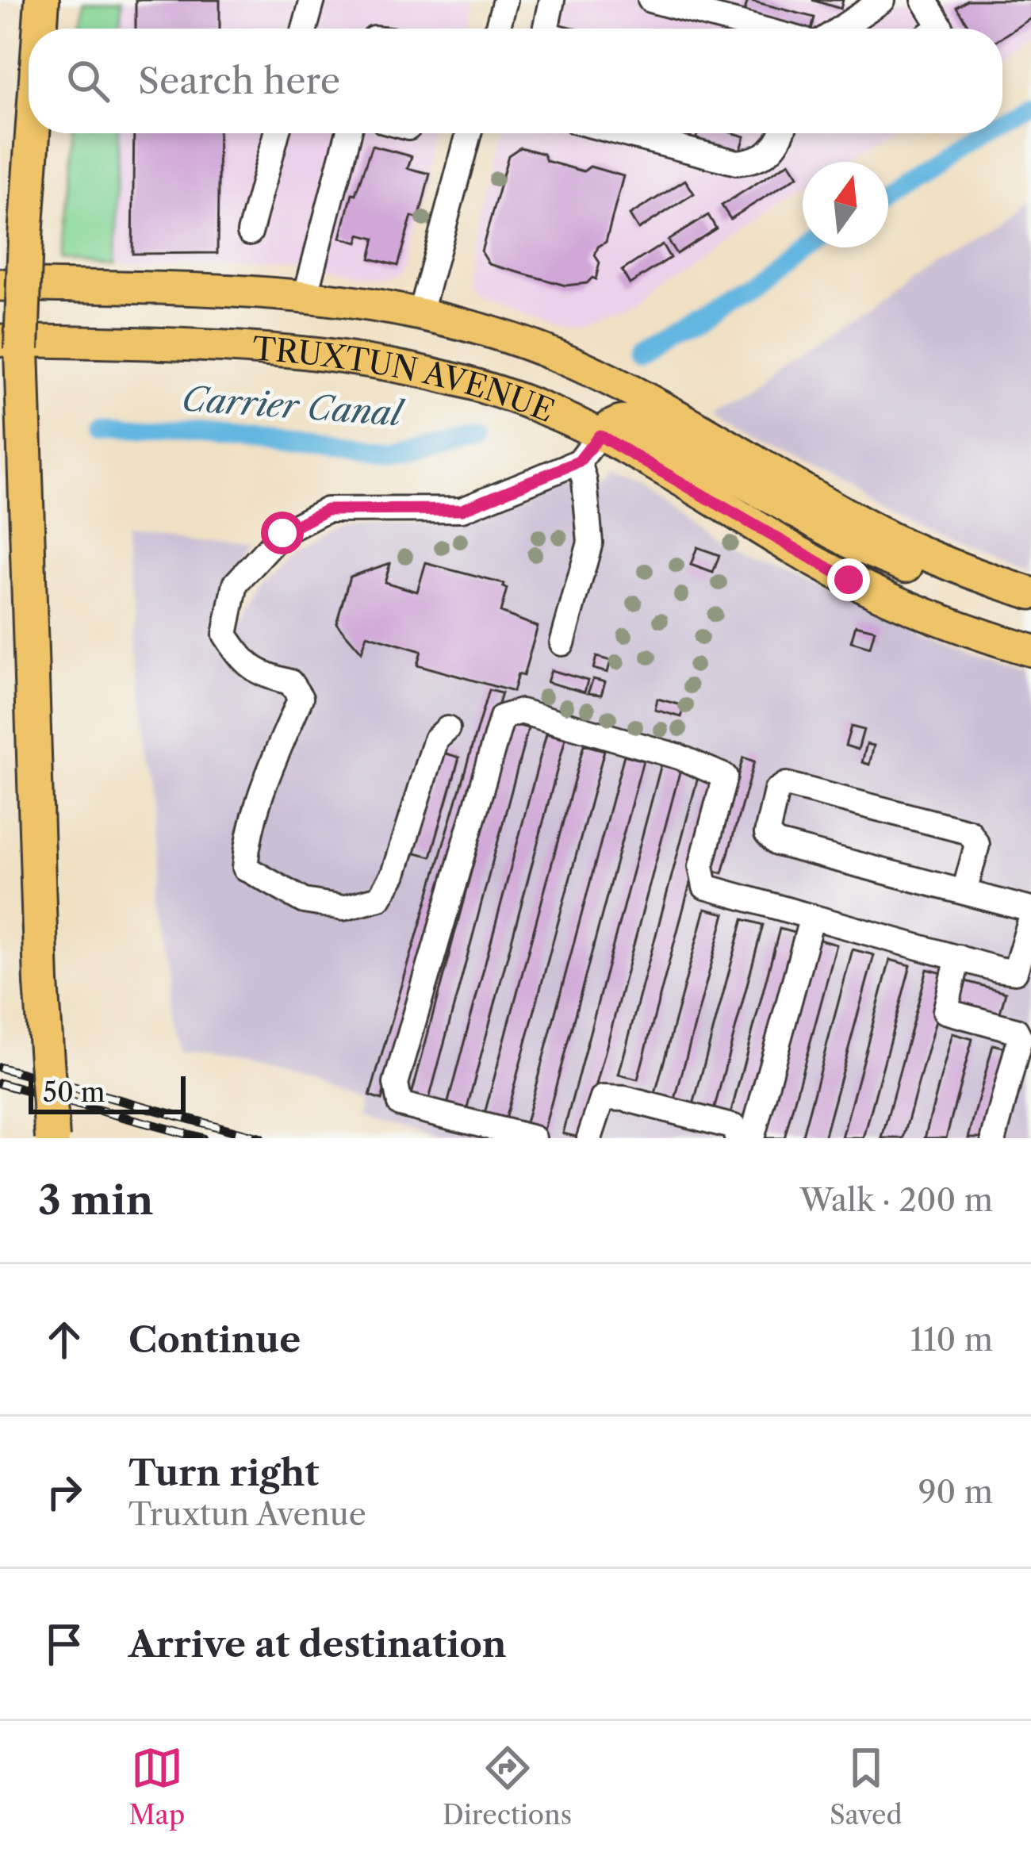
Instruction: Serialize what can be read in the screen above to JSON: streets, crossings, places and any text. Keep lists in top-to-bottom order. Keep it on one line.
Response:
{"streets":{"main road":["TRUXTUN AVENUE"]},"water":["Carrier Canal"],"scale_bar":"50 m","north":"top","page":{"search":"Search here","scale":"50 m","heading":["3 min","Walk · 200 m"],"list":[["Continue","110 m"],["Turn right","Truxtun Avenue","90 m"],"Arrive at destination"],"nav":["Map","Directions","Saved"]}}
